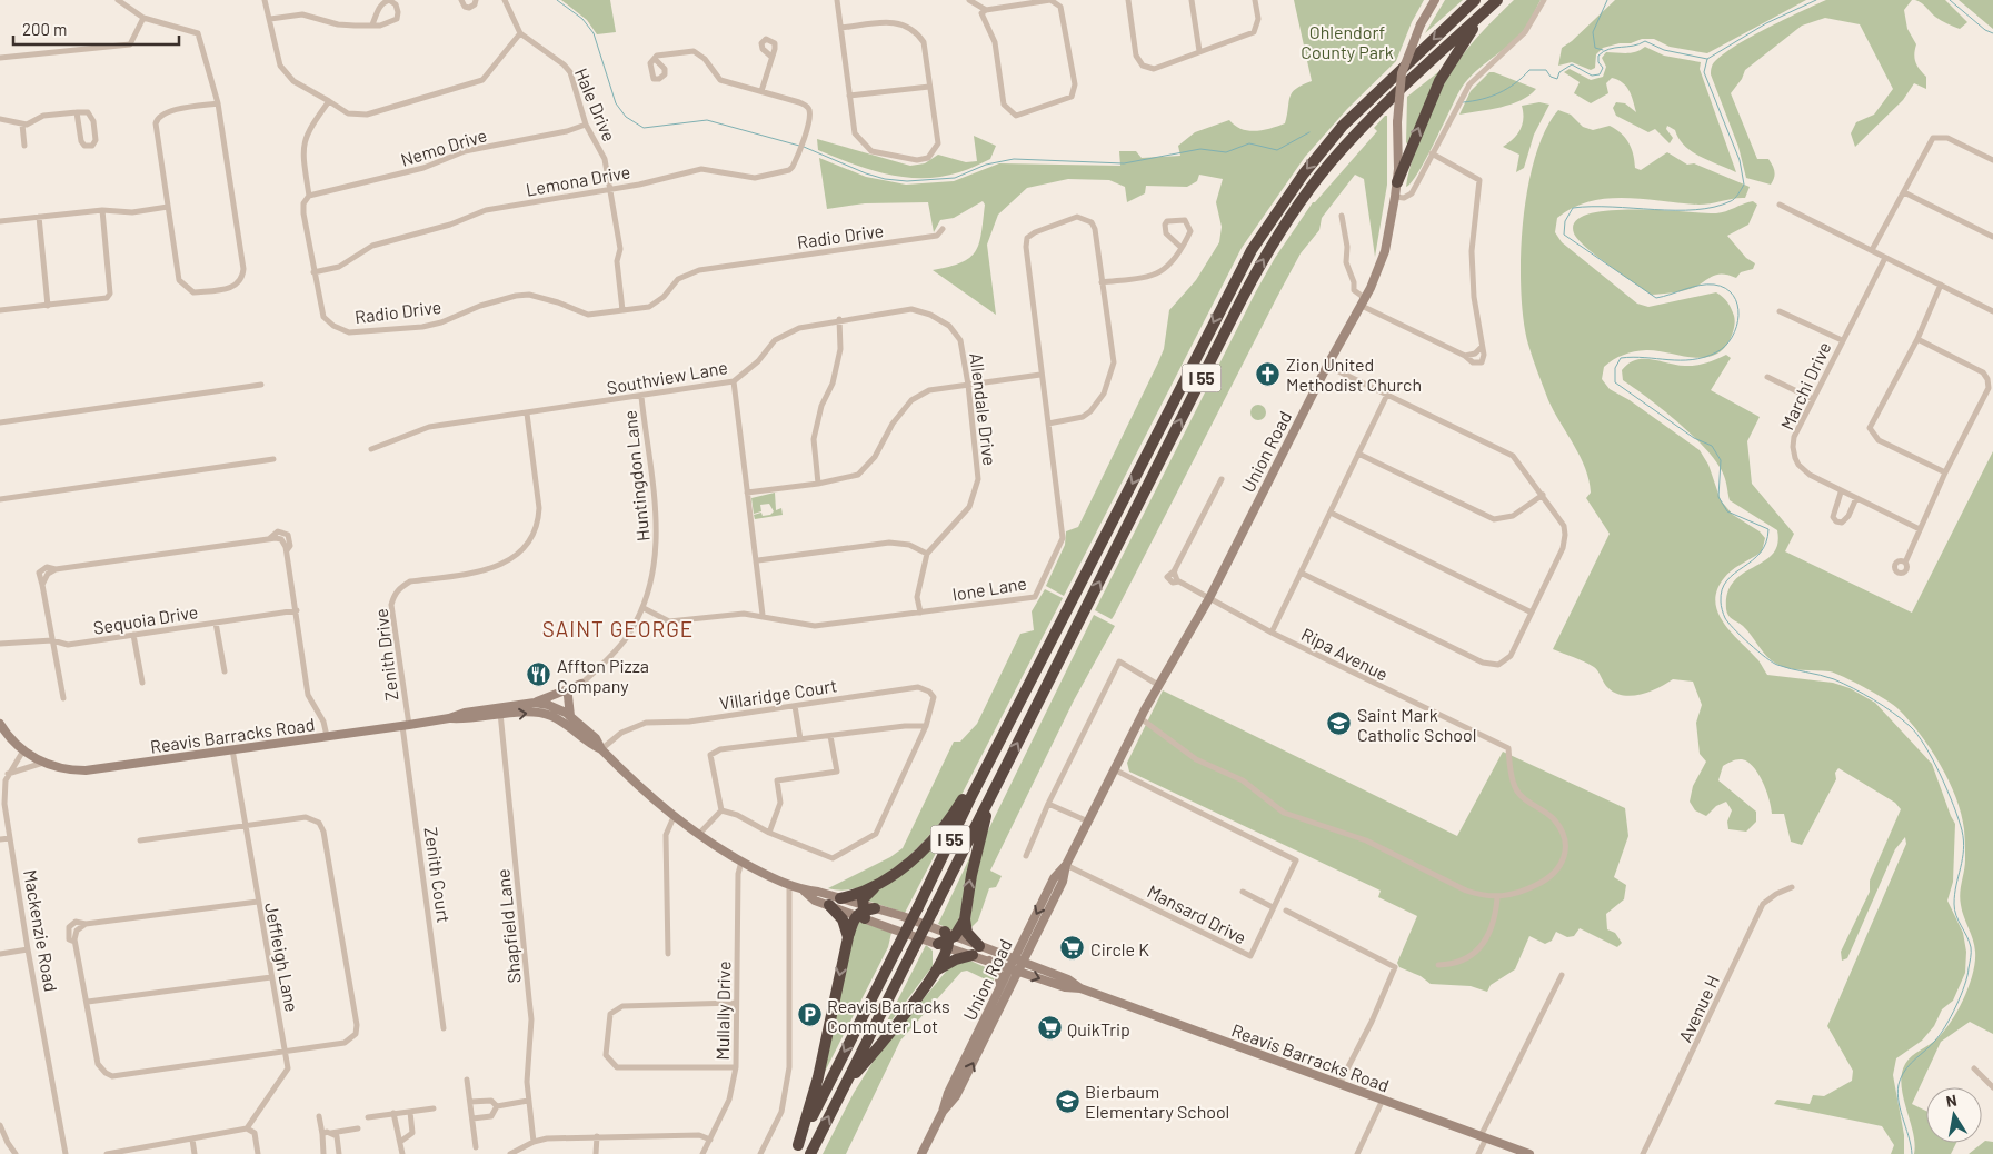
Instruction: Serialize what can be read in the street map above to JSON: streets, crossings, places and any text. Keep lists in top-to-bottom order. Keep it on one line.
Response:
{"streets":{"highway":["I 55"],"main road":["Union Road","Reavis Barracks Road"],"street":["Hale Drive","Nemo Drive","Lemona Drive","Radio Drive","Southview Lane","Marchi Drive","Allendale Drive","Huntingdon Lane","Ione Lane","Sequoia Drive","Ripa Avenue","Zenith Drive","Villaridge Court","Zenith Court","Mansard Drive","Shapfield Lane","Mackenzie Road","Jeffleigh Lane","Avenue H","Mullally Drive"]},"crossings":[["Hale Drive","Nemo Drive"],["Hale Drive","Lemona Drive"],["Hale Drive","Radio Drive"],["Nemo Drive","Radio Drive"],["Lemona Drive","Radio Drive"],["Southview Lane","Allendale Drive"],["Southview Lane","Huntingdon Lane"],["Southview Lane","Zenith Drive"],["Allendale Drive","Ione Lane"],["Union Road","Ripa Avenue"],["Union Road","Reavis Barracks Road"],["Union Road","Mansard Drive"],["Huntingdon Lane","Ione Lane"],["Huntingdon Lane","Reavis Barracks Road"],["Zenith Drive","Reavis Barracks Road"],["Zenith Drive","Zenith Court"],["Villaridge Court","Reavis Barracks Road"],["Reavis Barracks Road","Zenith Court"],["Reavis Barracks Road","Shapfield Lane"],["Reavis Barracks Road","Mackenzie Road"],["Reavis Barracks Road","Jeffleigh Lane"],["Reavis Barracks Road","Mullally Drive"]],"districts":["SAINT GEORGE"],"parks":["Ohlendorf County Park"],"places":{"church":["Zion United Methodist Church"],"restaurant":["Affton Pizza Company"],"school or university":["Saint Mark Catholic School","Bierbaum Elementary School"],"supermarket":["Circle K","QuikTrip"],"parking":["Reavis Barracks Commuter Lot"]},"scale_bar":"200 m","north":"top"}
